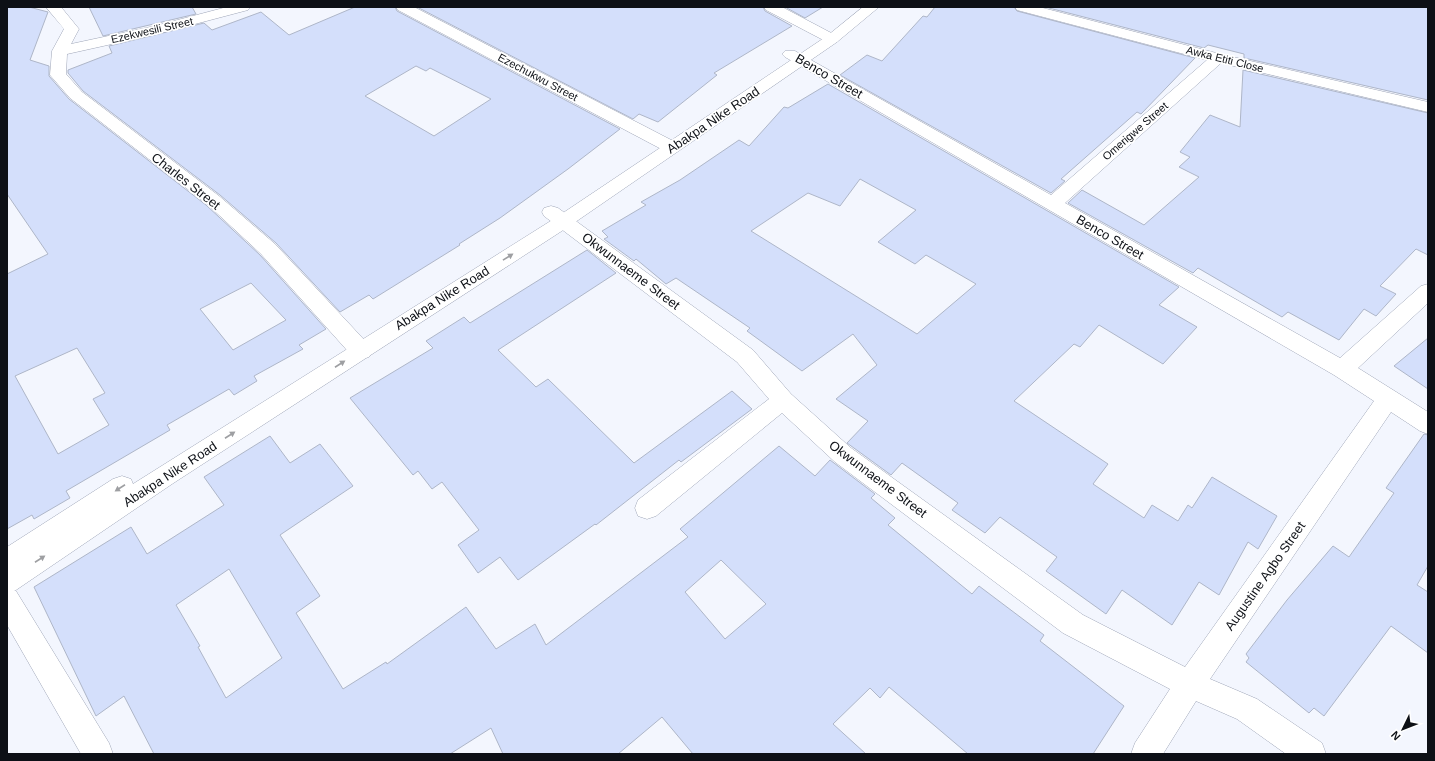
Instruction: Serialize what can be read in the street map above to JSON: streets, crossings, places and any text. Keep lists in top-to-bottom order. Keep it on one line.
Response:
{"streets":{"street":["Ezekwesili Street","Awka Etiti Close","Benco Street","Ezechukwu Street","Abakpa Nike Road","Omerigwe Street","Charles Street","Okwunnaeme Street","Augustine Agbo Street"]},"crossings":[["Ezekwesili Street","Charles Street"],["Awka Etiti Close","Omerigwe Street"],["Benco Street","Abakpa Nike Road"],["Benco Street","Omerigwe Street"],["Benco Street","Augustine Agbo Street"],["Ezechukwu Street","Abakpa Nike Road"],["Abakpa Nike Road","Charles Street"],["Abakpa Nike Road","Okwunnaeme Street"],["Okwunnaeme Street","Augustine Agbo Street"]],"north":"bottom left"}
